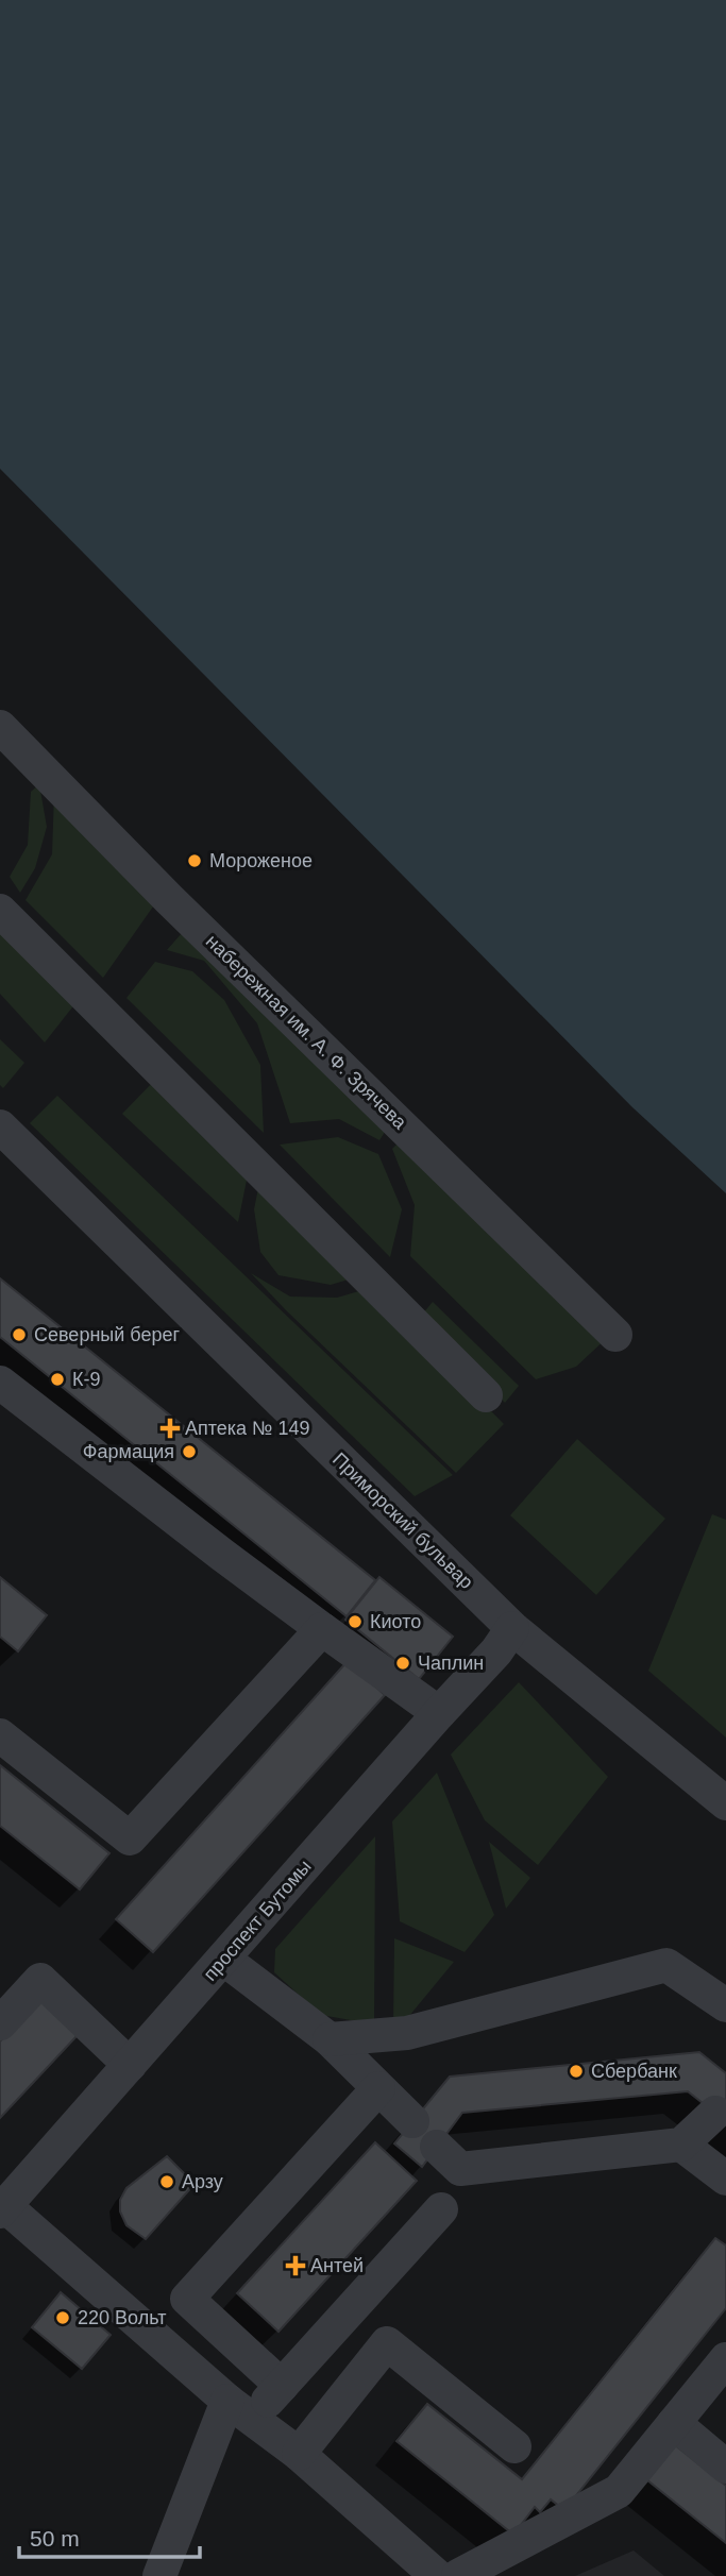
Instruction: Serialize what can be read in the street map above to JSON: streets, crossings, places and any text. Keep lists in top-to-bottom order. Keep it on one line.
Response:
{"streets":{"street":["набережная им. А. Ф. Зрячева","Приморский бульвар","проспект Бутомы"]},"crossings":[["Приморский бульвар","проспект Бутомы"]],"places":{"other":["Мороженое","Северный берег","К-9","Фармация","Киото","Чаплин","Сбербанк","Арзу","220 Вольт"],"health":["Аптека № 149","Антей"]},"scale_bar":"50 m"}
